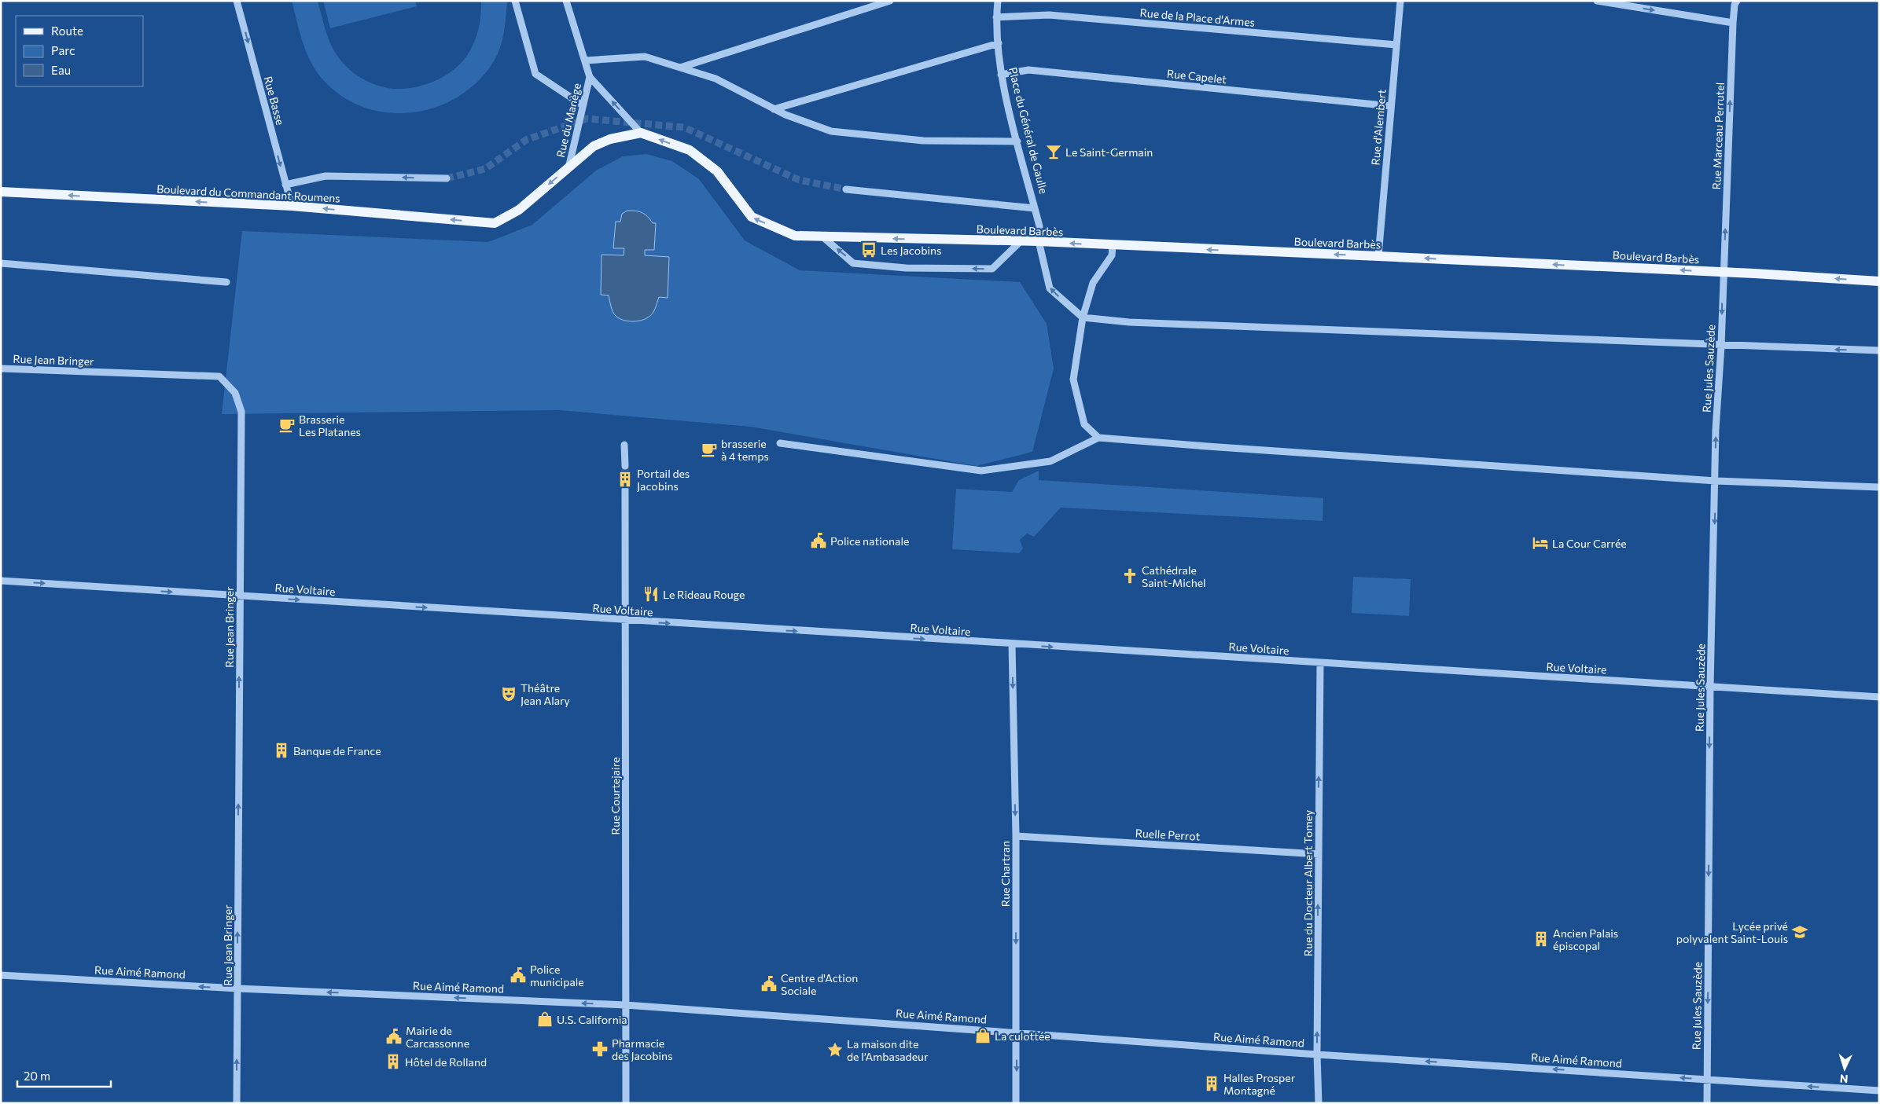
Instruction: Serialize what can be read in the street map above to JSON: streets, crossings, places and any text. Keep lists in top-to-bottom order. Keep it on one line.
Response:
{"streets":{"main road":["Boulevard du Commandant Roumens","Boulevard Barbès"],"street":["Rue de la Place d'Armes","Rue Capelet","Rue Basse","Rue du Manège","Rue d'Alembert","Place du Général de Gaulle","Rue Marceau Perrutel","Rue Jean Bringer","Rue Jules Sauzède","Rue Voltaire","Rue Courtejaire","Ruelle Perrot","Rue Chartran","Rue du Docteur Albert Tomey","Rue Aimé Ramond"]},"crossings":[["Rue de la Place d'Armes","Rue d'Alembert"],["Rue de la Place d'Armes","Place du Général de Gaulle"],["Rue Capelet","Rue d'Alembert"],["Rue Capelet","Place du Général de Gaulle"],["Rue Basse","Boulevard du Commandant Roumens"],["Rue du Manège","Boulevard du Commandant Roumens"],["Rue du Manège","Boulevard Barbès"],["Rue d'Alembert","Boulevard Barbès"],["Place du Général de Gaulle","Boulevard Barbès"],["Rue Marceau Perrutel","Boulevard Barbès"],["Rue Marceau Perrutel","Rue Jules Sauzède"],["Boulevard Barbès","Rue Jules Sauzède"],["Rue Jean Bringer","Rue Voltaire"],["Rue Jean Bringer","Rue Aimé Ramond"],["Rue Jules Sauzède","Rue Voltaire"],["Rue Jules Sauzède","Rue Aimé Ramond"],["Rue Voltaire","Rue Courtejaire"],["Rue Voltaire","Rue Chartran"],["Rue Voltaire","Rue du Docteur Albert Tomey"],["Rue Courtejaire","Rue Aimé Ramond"],["Ruelle Perrot","Rue Chartran"],["Ruelle Perrot","Rue du Docteur Albert Tomey"],["Rue Chartran","Rue Aimé Ramond"],["Rue du Docteur Albert Tomey","Rue Aimé Ramond"]],"one_way":["Rue Basse","Rue Marceau Perrutel","Boulevard du Commandant Roumens","Boulevard Barbès","Rue Jean Bringer","Rue Voltaire","Rue Chartran","Rue du Docteur Albert Tomey","Rue Aimé Ramond"],"places":{"bar":["Le Saint-Germain"],"bus stop":["Les Jacobins"],"cafe":["Brasserie Les Platanes","brasserie à 4 temps"],"building":["Portail des Jacobins","Banque de France","Ancien Palais épiscopal","Hôtel de Rolland","Halles Prosper Montagné"],"public building":["Police nationale","Police municipale","Centre d'Action Sociale","Mairie de Carcassonne"],"hotel":["La Cour Carrée"],"church":["Cathédrale Saint-Michel"],"restaurant":["Le Rideau Rouge"],"theatre":["Théâtre Jean Alary"],"school or university":["Lycée privé polyvalent Saint-Louis"],"shop":["U.S. California","La culottée"],"pharmacy":["Pharmacie des Jacobins"],"place":["La maison dite de l’Ambasadeur"]},"legend":["Route","Parc","Eau"],"scale_bar":"20 m","north":"bottom"}
